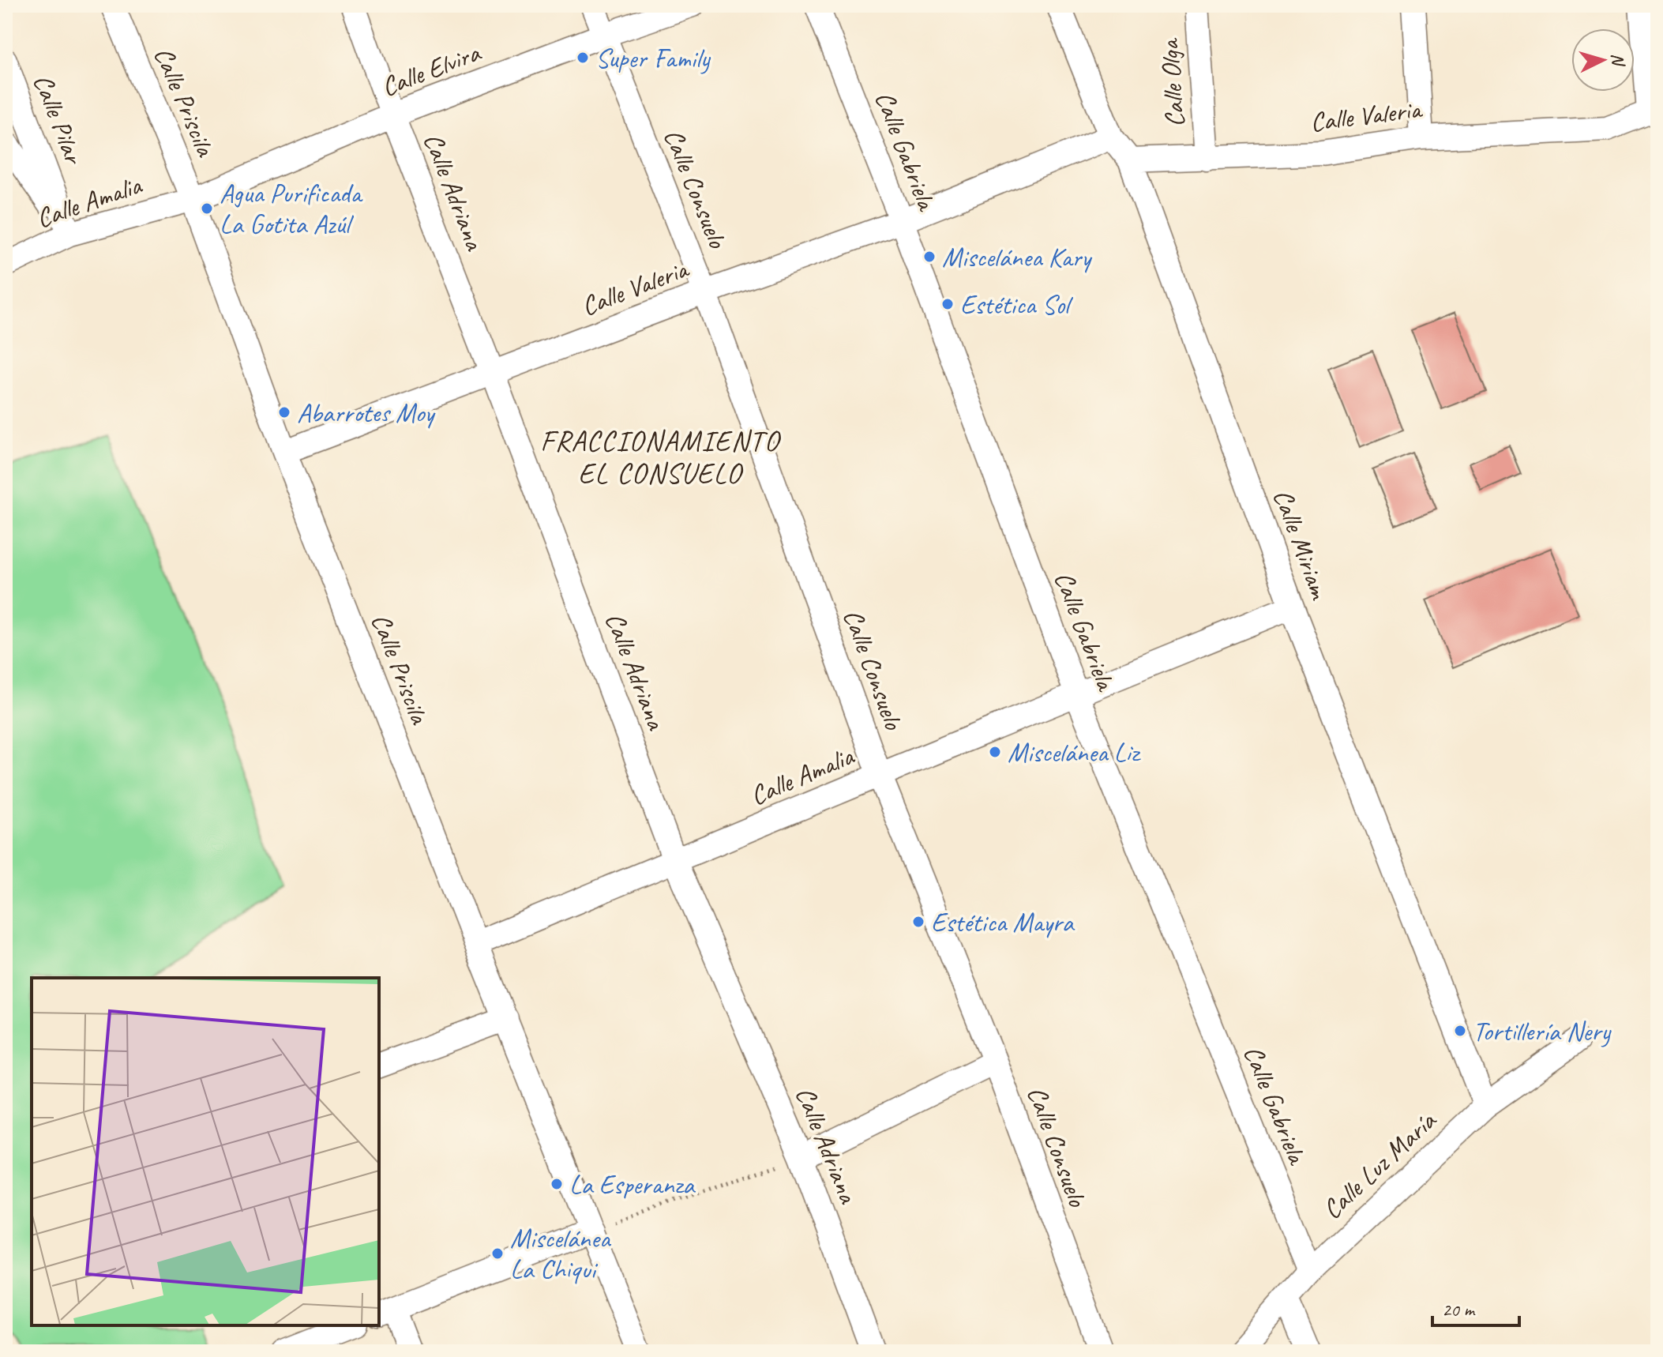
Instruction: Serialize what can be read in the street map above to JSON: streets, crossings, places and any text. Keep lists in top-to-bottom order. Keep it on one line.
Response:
{"streets":{"street":["Calle Elvira","Calle Olga","Calle Priscila","Calle Valeria","Calle Pilar","Calle Gabriela","Calle Consuelo","Calle Adriana","Calle Amalia","Calle Miriam","Calle Luz María"]},"crossings":[["Calle Elvira","Calle Priscila"],["Calle Elvira","Calle Consuelo"],["Calle Elvira","Calle Adriana"],["Calle Elvira","Calle Amalia"],["Calle Olga","Calle Valeria"],["Calle Priscila","Calle Valeria"],["Calle Priscila","Calle Amalia"],["Calle Valeria","Calle Gabriela"],["Calle Valeria","Calle Consuelo"],["Calle Valeria","Calle Adriana"],["Calle Valeria","Calle Miriam"],["Calle Pilar","Calle Amalia"],["Calle Gabriela","Calle Amalia"],["Calle Gabriela","Calle Luz María"],["Calle Consuelo","Calle Amalia"],["Calle Adriana","Calle Amalia"],["Calle Amalia","Calle Miriam"],["Calle Miriam","Calle Luz María"]],"districts":["FRACCIONAMIENTO EL CONSUELO"],"places":["Super Family","Agua Purificada La Gotita Azúl","Miscelánea Kary","Estética Sol","Abarrotes Moy","Miscelánea Liz","Estética Mayra","Tortillería Nery","La Esperanza","Miscelánea La Chiqui"],"scale_bar":"20 m","north":"right"}
